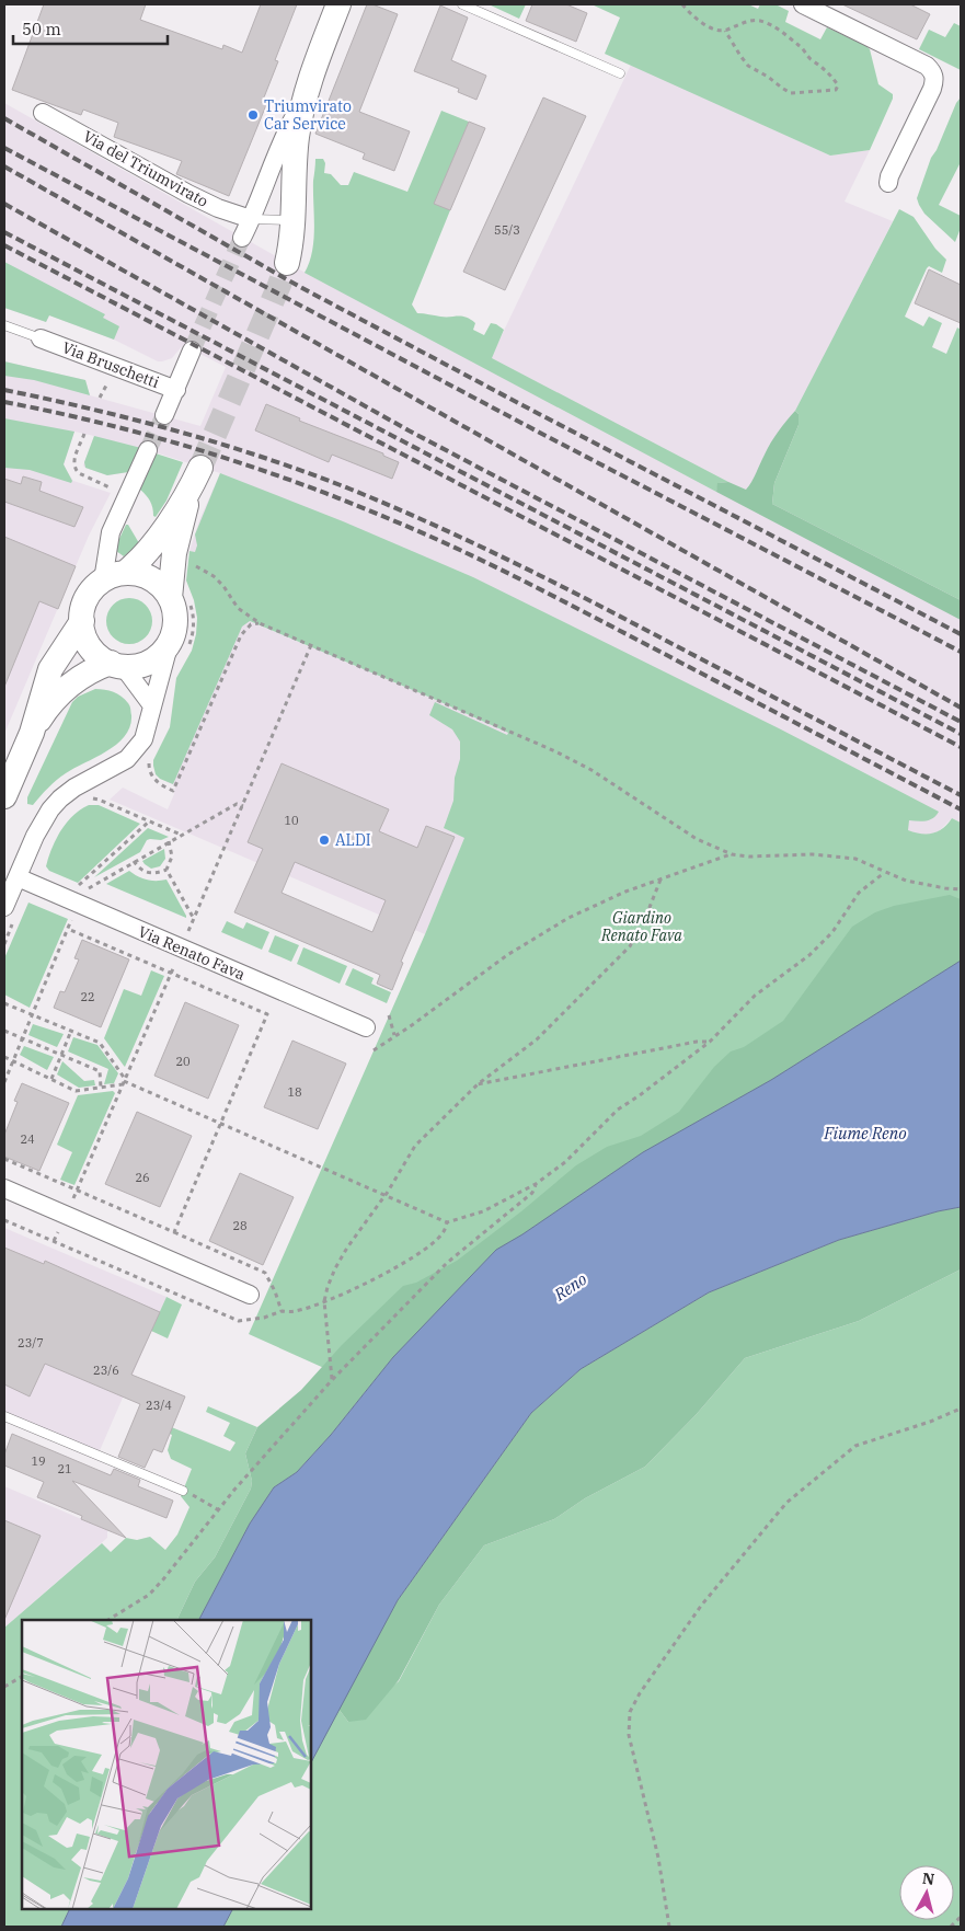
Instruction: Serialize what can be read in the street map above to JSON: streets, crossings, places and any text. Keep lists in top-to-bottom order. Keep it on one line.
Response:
{"streets":{"street":["Via del Triumvirato","Via Bruschetti","Via Renato Fava"]},"water":["Fiume Reno","Reno"],"parks":["Giardino Renato Fava"],"places":["Triumvirato Car Service","ALDI"],"house_numbers":["55/3","10","22","20","18","24","26","28","23/7","23/6","23/4","19","21"],"scale_bar":"50 m","north":"top"}
